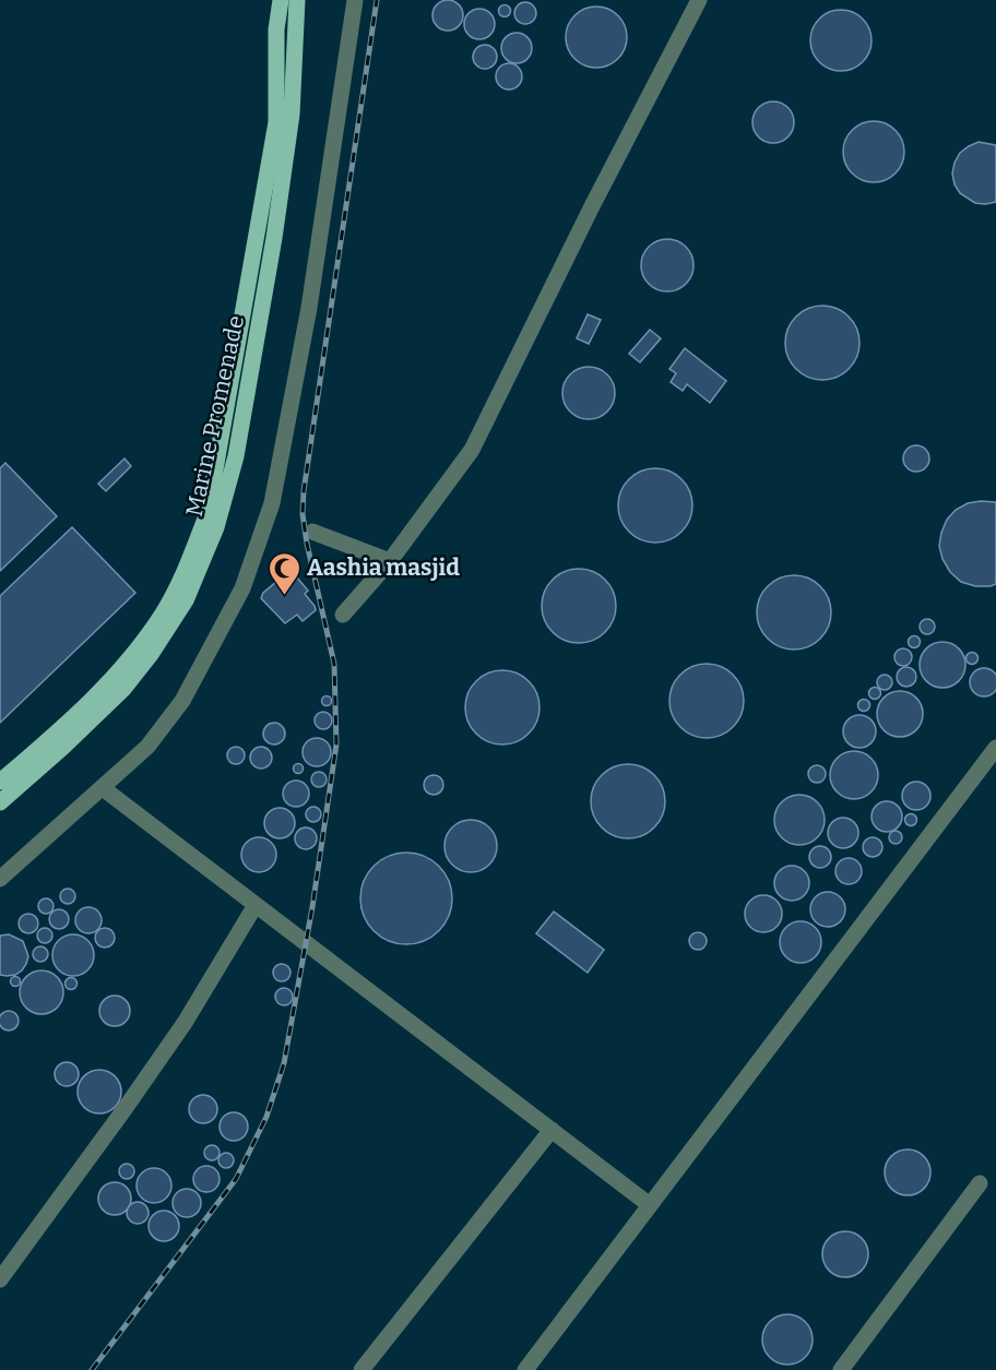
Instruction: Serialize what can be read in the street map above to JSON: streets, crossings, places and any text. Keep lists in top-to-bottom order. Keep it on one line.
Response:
{"streets":{"main road":["Marine Promenade"]},"places":{"mosque":["Aashia masjid"]}}
